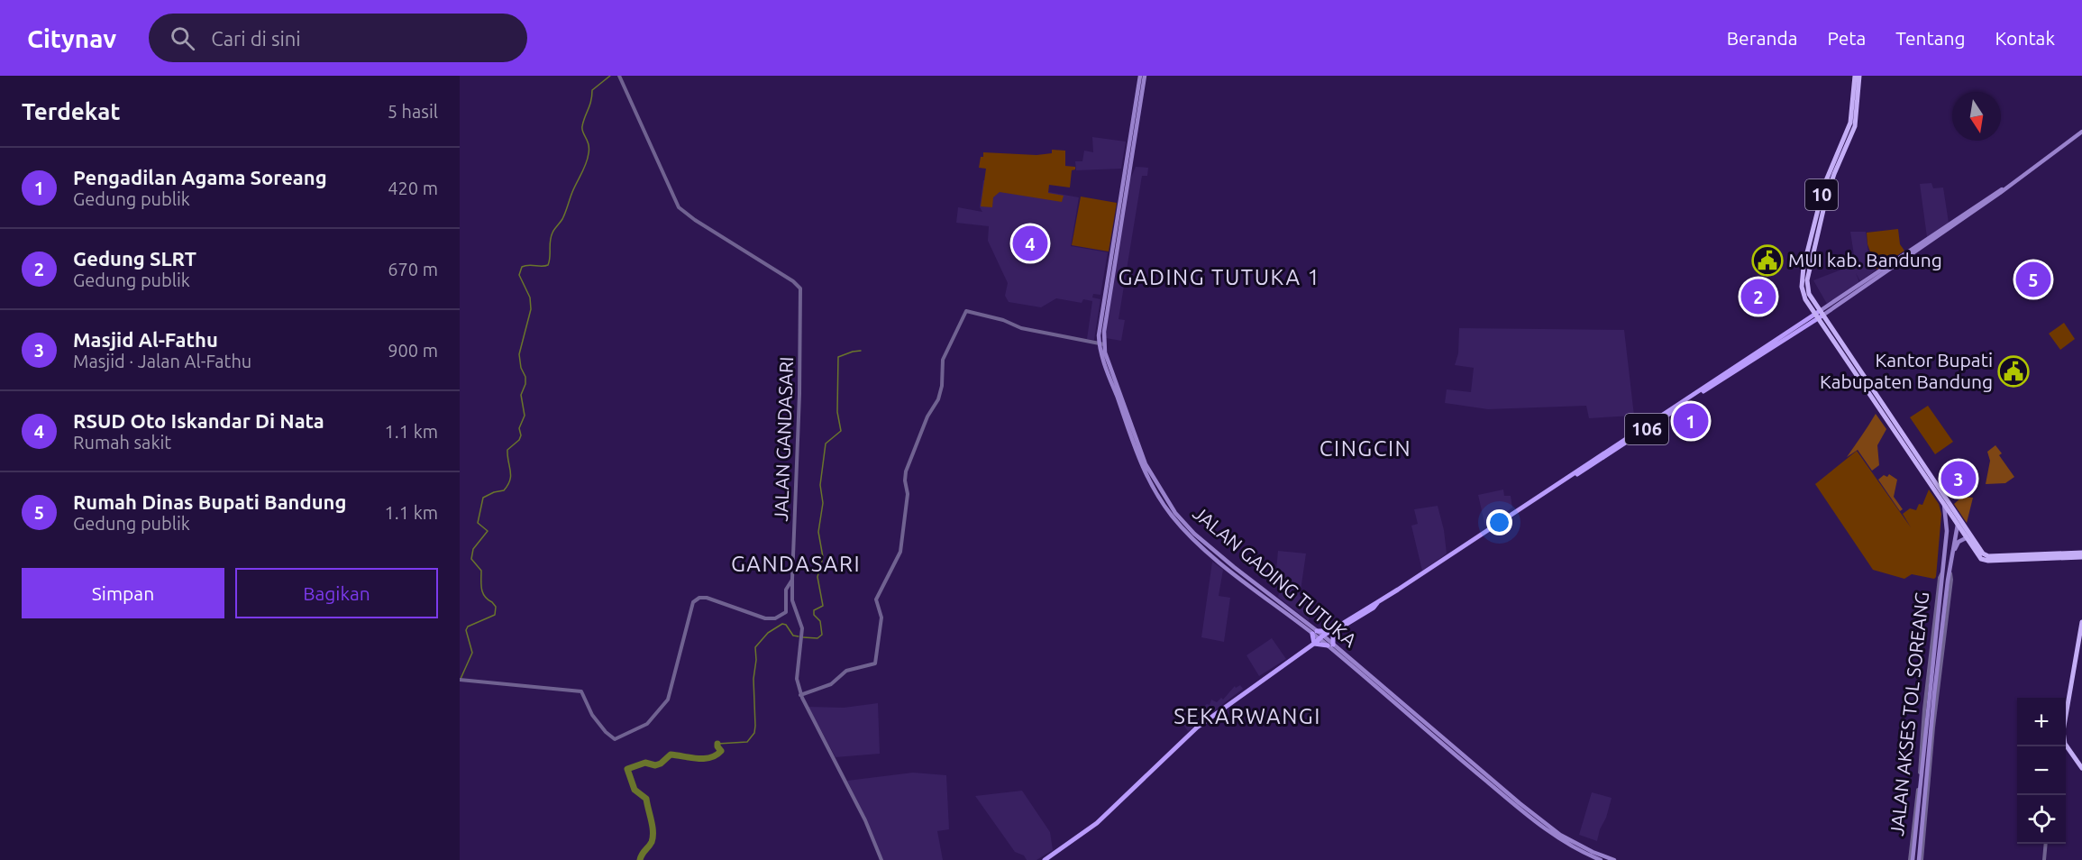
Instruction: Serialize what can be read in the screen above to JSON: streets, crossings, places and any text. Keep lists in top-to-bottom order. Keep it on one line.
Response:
{"streets":{"highway":["10"],"main road":["106","JALAN GADING TUTUKA","JALAN AKSES TOL SOREANG"],"street":["JALAN GANDASARI"]},"crossings":[["10","106"],["10","JALAN AKSES TOL SOREANG"],["106","JALAN GADING TUTUKA"]],"districts":["GADING TUTUKA 1","CINGCIN","GANDASARI","SEKARWANGI"],"places":{"public building":["MUI kab. Bandung","Kantor Bupati Kabupaten Bandung"]},"north":"bottom","page":{"header":"Citynav","search":"Cari di sini","nav":["Beranda","Peta","Tentang","Kontak"],"heading":["Terdekat","5 hasil"],"list":[{"mark":"1","name":"Pengadilan Agama Soreang","note":"Gedung publik","value":"420 m"},{"mark":"2","name":"Gedung SLRT","note":"Gedung publik","value":"670 m"},{"mark":"3","name":"Masjid Al-Fathu","note":"Masjid · Jalan Al-Fathu","value":"900 m"},{"mark":"4","name":"RSUD Oto Iskandar Di Nata","note":"Rumah sakit","value":"1.1 km"},{"mark":"5","name":"Rumah Dinas Bupati Bandung","note":"Gedung publik","value":"1.1 km"}],"pins":["4","5","2","1","3"],"buttons":["Simpan","Bagikan"],"map_buttons":["+","−"]}}
